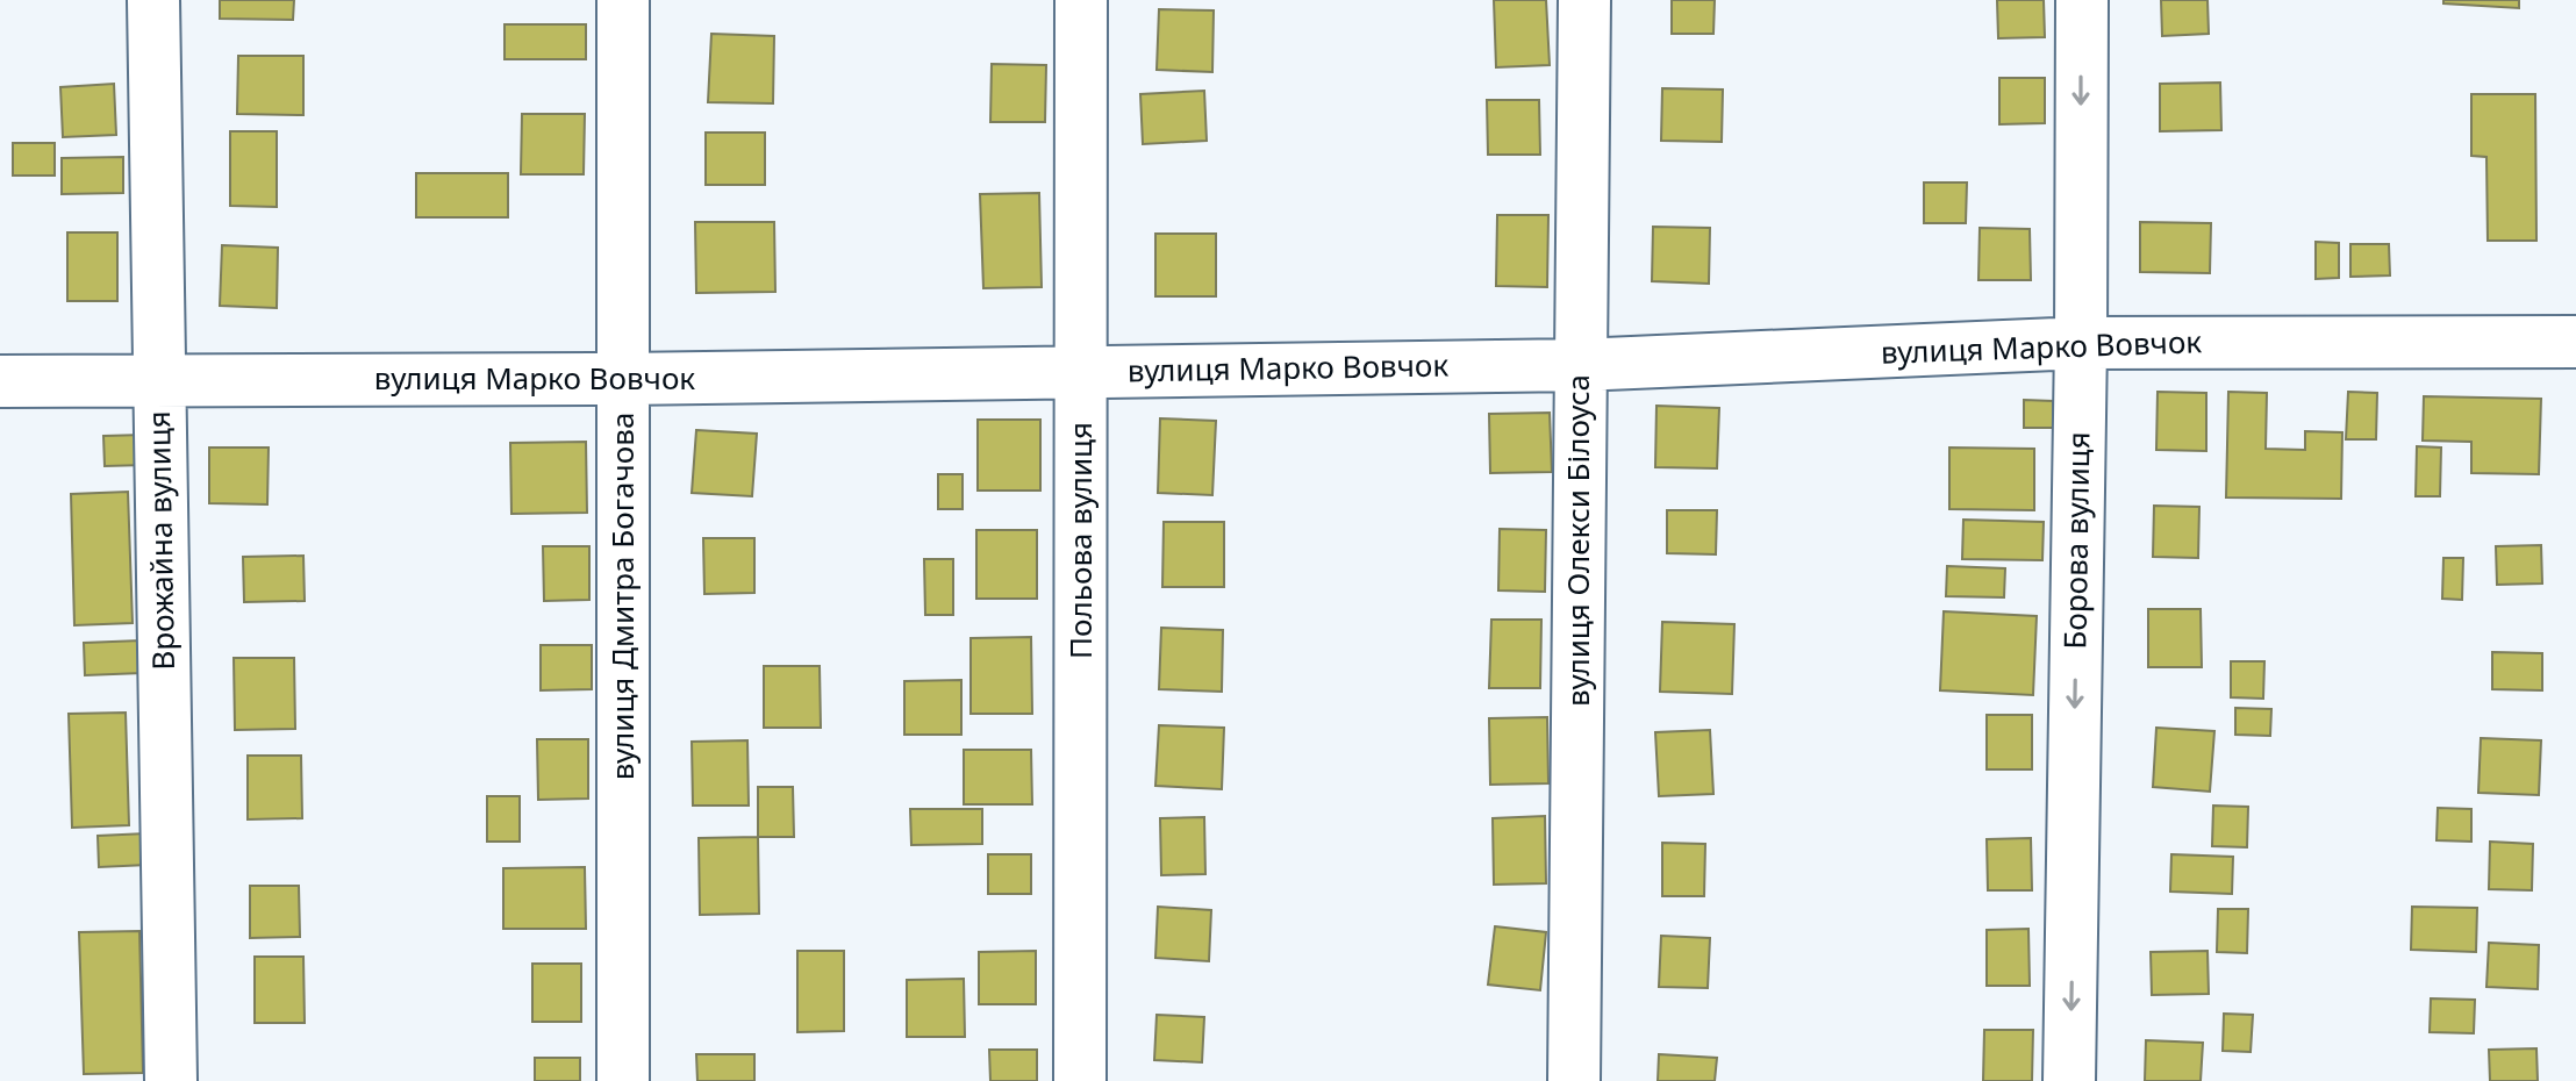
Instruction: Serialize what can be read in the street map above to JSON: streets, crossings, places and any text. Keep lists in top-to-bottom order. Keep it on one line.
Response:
{"streets":{"street":["вулиця Марко Вовчок","Врожайна вулиця","Польова вулиця","вулиця Олекси Білоуса","Борова вулиця","вулиця Дмитра Богачова"]},"crossings":[["вулиця Марко Вовчок","Врожайна вулиця"],["вулиця Марко Вовчок","Польова вулиця"],["вулиця Марко Вовчок","вулиця Олекси Білоуса"],["вулиця Марко Вовчок","Борова вулиця"],["вулиця Марко Вовчок","вулиця Дмитра Богачова"]],"one_way":["Борова вулиця"]}
